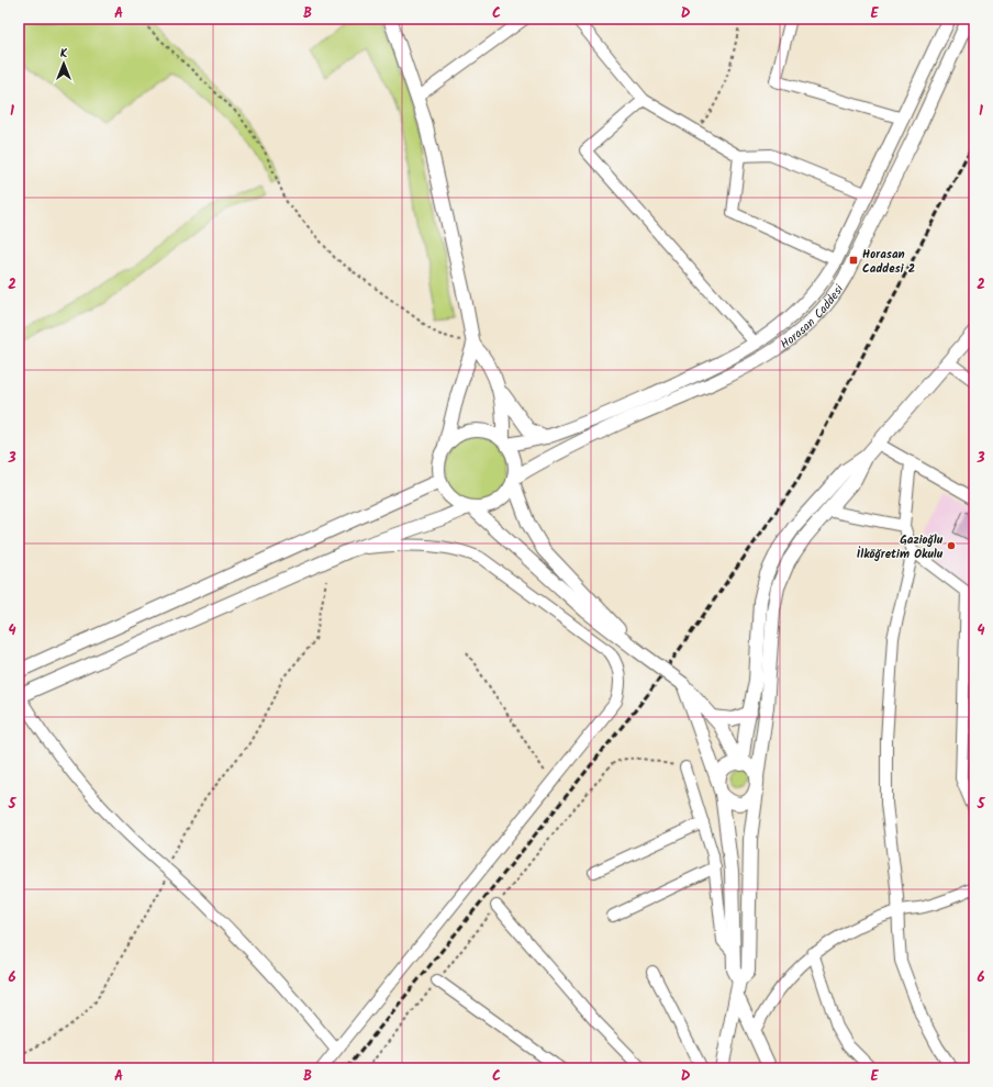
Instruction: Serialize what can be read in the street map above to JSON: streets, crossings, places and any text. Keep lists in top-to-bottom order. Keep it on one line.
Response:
{"streets":{"street":["Horasan Caddesi"]},"places":{"transit":["Horasan Caddesi 2"],"other":["Gazioğlu İlköğretim Okulu"]},"north":"top","grid":{"columns":["A","B","C","D","E"],"rows":["1","2","3","4","5","6"]}}
